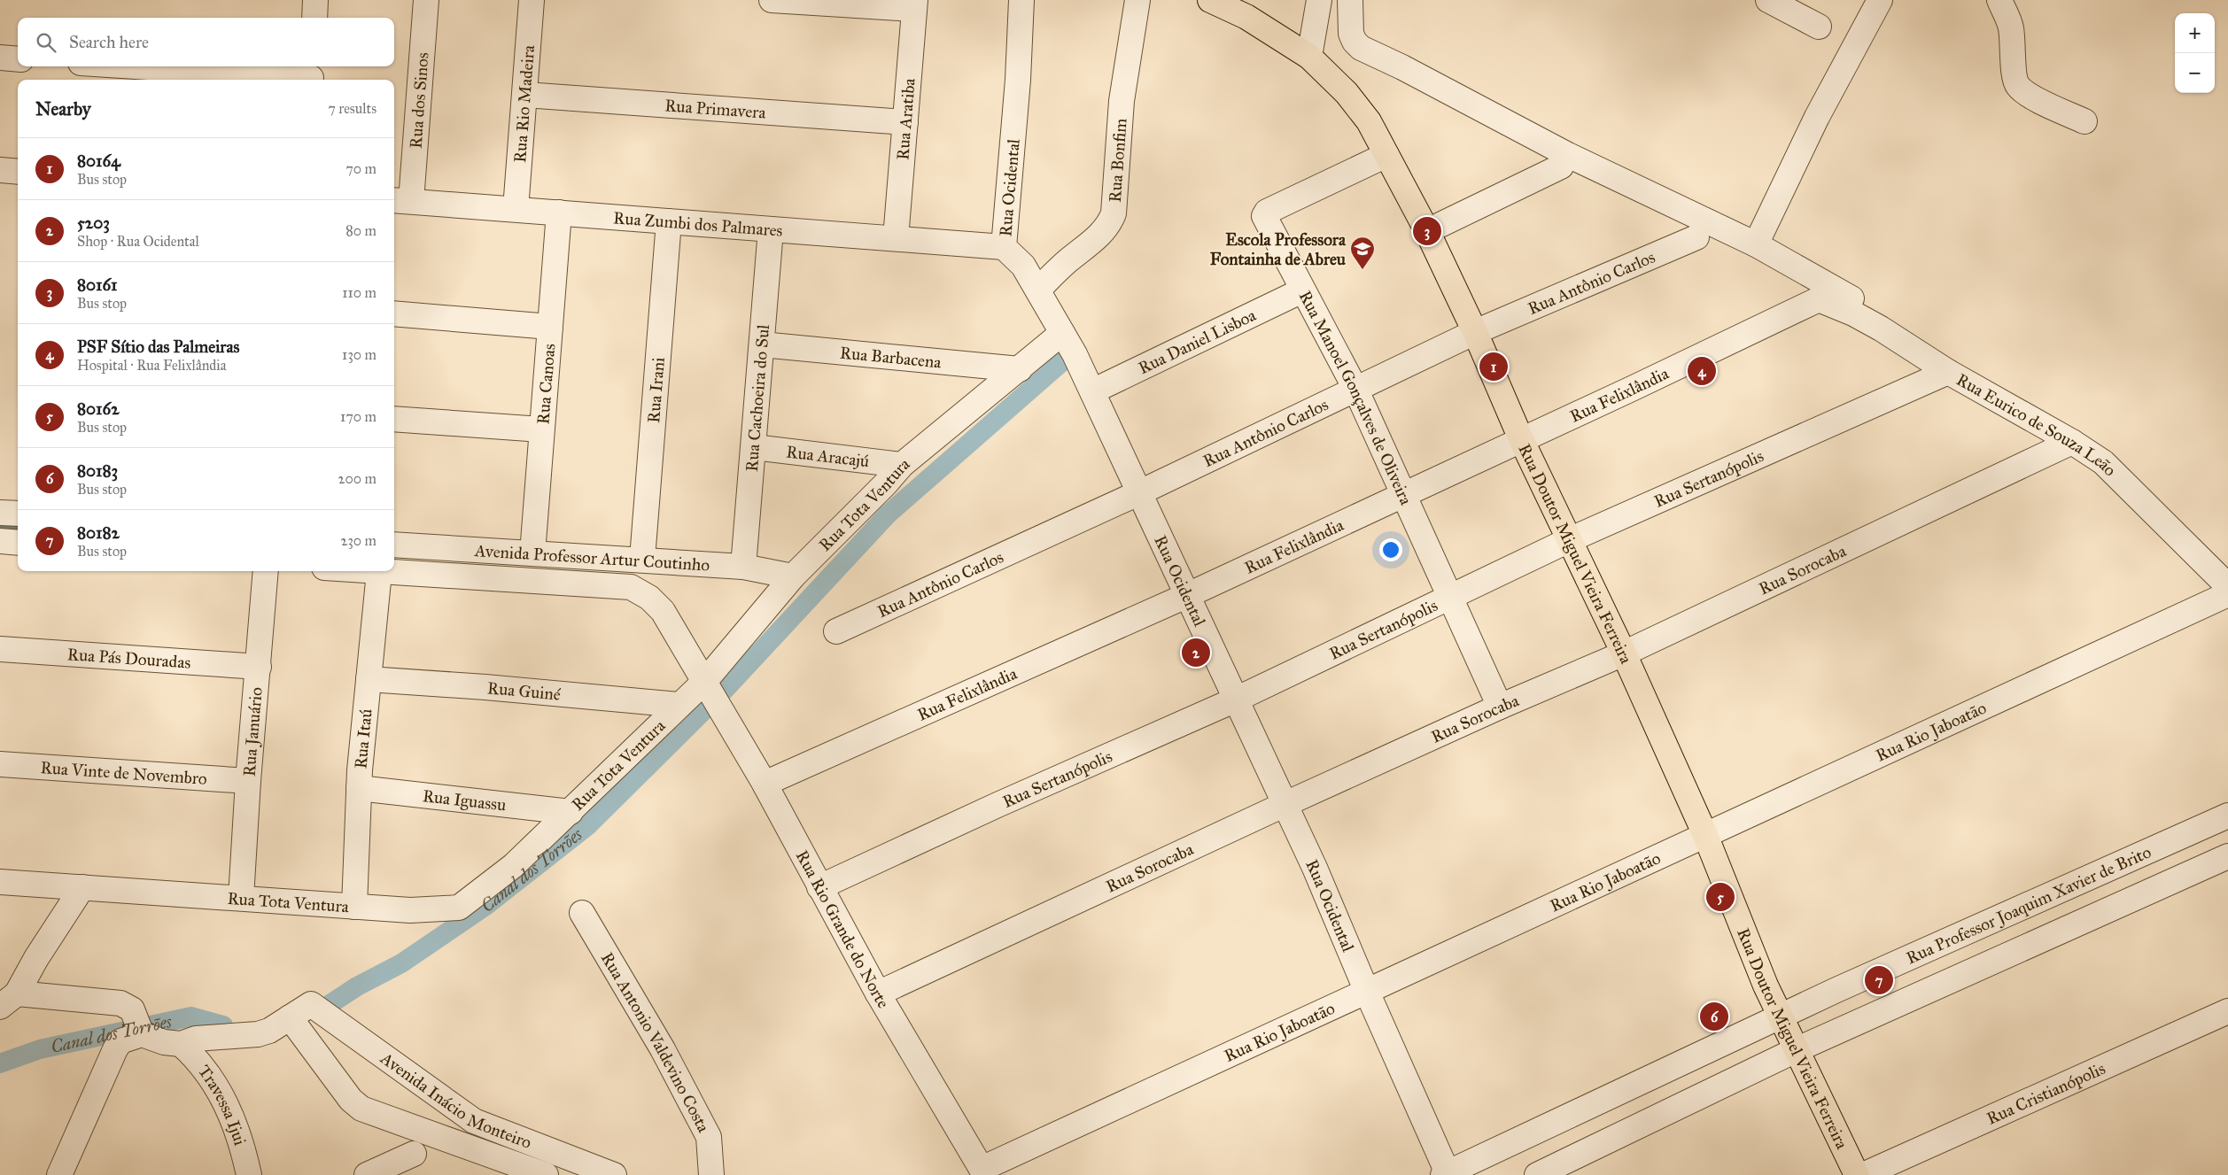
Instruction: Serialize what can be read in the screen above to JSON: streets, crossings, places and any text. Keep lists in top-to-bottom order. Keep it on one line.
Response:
{"streets":{"main road":["Rua Doutor Miguel Vieira Ferreira"],"street":["Rua dos Sinos","Rua Rio Madeira","Rua Primavera","Rua Aratiba","Rua Bonfim","Rua Ocidental","Rua Zumbi dos Palmares","Rua Antônio Carlos","Rua Daniel Lisboa","Rua Barbacena","Rua Canoas","Rua Irani","Rua Felixlândia","Rua Cachoeira do Sul","Rua Manoel Gonçalves de Oliveira","Rua Eurico de Souza Leão","Rua Aracajú","Rua Sertanópolis","Rua Tota Ventura","Avenida Professor Artur Coutinho","Rua Sorocaba","Rua Pás Douradas","Rua Guiné","Rua Rio Jaboatão","Rua Januário","Rua Itaú","Rua Vinte de Novembro","Rua Iguassu","Rua Professor Joaquim Xavier de Brito","Rua Rio Grande do Norte","Rua Antonio Valdevino Costa","Rua Cristianópolis","Avenida Inácio Monteiro","Travessa Ijui"]},"crossings":[["Rua dos Sinos","Rua Zumbi dos Palmares"],["Rua Rio Madeira","Rua Primavera"],["Rua Rio Madeira","Rua Zumbi dos Palmares"],["Rua Primavera","Rua Aratiba"],["Rua Aratiba","Rua Zumbi dos Palmares"],["Rua Bonfim","Rua Ocidental"],["Rua Ocidental","Rua Zumbi dos Palmares"],["Rua Ocidental","Rua Antônio Carlos"],["Rua Ocidental","Rua Daniel Lisboa"],["Rua Ocidental","Rua Felixlândia"],["Rua Ocidental","Rua Sertanópolis"],["Rua Ocidental","Rua Tota Ventura"],["Rua Ocidental","Rua Sorocaba"],["Rua Ocidental","Rua Rio Jaboatão"],["Rua Ocidental","Rua Professor Joaquim Xavier de Brito"],["Rua Zumbi dos Palmares","Rua Canoas"],["Rua Zumbi dos Palmares","Rua Irani"],["Rua Zumbi dos Palmares","Rua Cachoeira do Sul"],["Rua Antônio Carlos","Rua Manoel Gonçalves de Oliveira"],["Rua Antônio Carlos","Rua Doutor Miguel Vieira Ferreira"],["Rua Daniel Lisboa","Rua Manoel Gonçalves de Oliveira"],["Rua Barbacena","Rua Cachoeira do Sul"],["Rua Barbacena","Rua Tota Ventura"],["Rua Canoas","Avenida Professor Artur Coutinho"],["Rua Irani","Avenida Professor Artur Coutinho"],["Rua Felixlândia","Rua Manoel Gonçalves de Oliveira"],["Rua Felixlândia","Rua Eurico de Souza Leão"],["Rua Felixlândia","Rua Doutor Miguel Vieira Ferreira"],["Rua Felixlândia","Rua Rio Grande do Norte"],["Rua Cachoeira do Sul","Rua Aracajú"],["Rua Cachoeira do Sul","Avenida Professor Artur Coutinho"],["Rua Manoel Gonçalves de Oliveira","Rua Sertanópolis"],["Rua Manoel Gonçalves de Oliveira","Rua Doutor Miguel Vieira Ferreira"],["Rua Manoel Gonçalves de Oliveira","Rua Sorocaba"],["Rua Eurico de Souza Leão","Rua Sertanópolis"],["Rua Eurico de Souza Leão","Rua Sorocaba"],["Rua Aracajú","Rua Tota Ventura"],["Rua Sertanópolis","Rua Doutor Miguel Vieira Ferreira"],["Rua Sertanópolis","Rua Rio Grande do Norte"],["Rua Tota Ventura","Avenida Professor Artur Coutinho"],["Rua Tota Ventura","Rua Guiné"],["Rua Tota Ventura","Rua Januário"],["Rua Tota Ventura","Rua Itaú"],["Rua Tota Ventura","Rua Iguassu"],["Rua Tota Ventura","Rua Rio Grande do Norte"],["Rua Doutor Miguel Vieira Ferreira","Rua Sorocaba"],["Rua Doutor Miguel Vieira Ferreira","Rua Rio Jaboatão"],["Rua Doutor Miguel Vieira Ferreira","Rua Professor Joaquim Xavier de Brito"],["Avenida Professor Artur Coutinho","Rua Itaú"],["Avenida Professor Artur Coutinho","Rua Rio Grande do Norte"],["Rua Sorocaba","Rua Rio Grande do Norte"],["Rua Pás Douradas","Rua Januário"],["Rua Guiné","Rua Itaú"],["Rua Rio Jaboatão","Rua Rio Grande do Norte"],["Rua Januário","Rua Vinte de Novembro"],["Rua Itaú","Rua Iguassu"]],"water":["Canal dos Torrões"],"places":{"school or university":["Escola Professora Fontainha de Abreu"]},"page":{"map_buttons":["+","−"],"search":"Search here","heading":["Nearby","7 results"],"list":[{"mark":"1","name":"80164","note":"Bus stop","value":"70 m"},{"mark":"2","name":"5203","note":"Shop · Rua Ocidental","value":"80 m"},{"mark":"3","name":"80161","note":"Bus stop","value":"110 m"},{"mark":"4","name":"PSF Sítio das Palmeiras","note":"Hospital · Rua Felixlândia","value":"130 m"},{"mark":"5","name":"80162","note":"Bus stop","value":"170 m"},{"mark":"6","name":"80183","note":"Bus stop","value":"200 m"},{"mark":"7","name":"80182","note":"Bus stop","value":"230 m"}],"pins":["3","1","4","2","5","7","6"]}}
